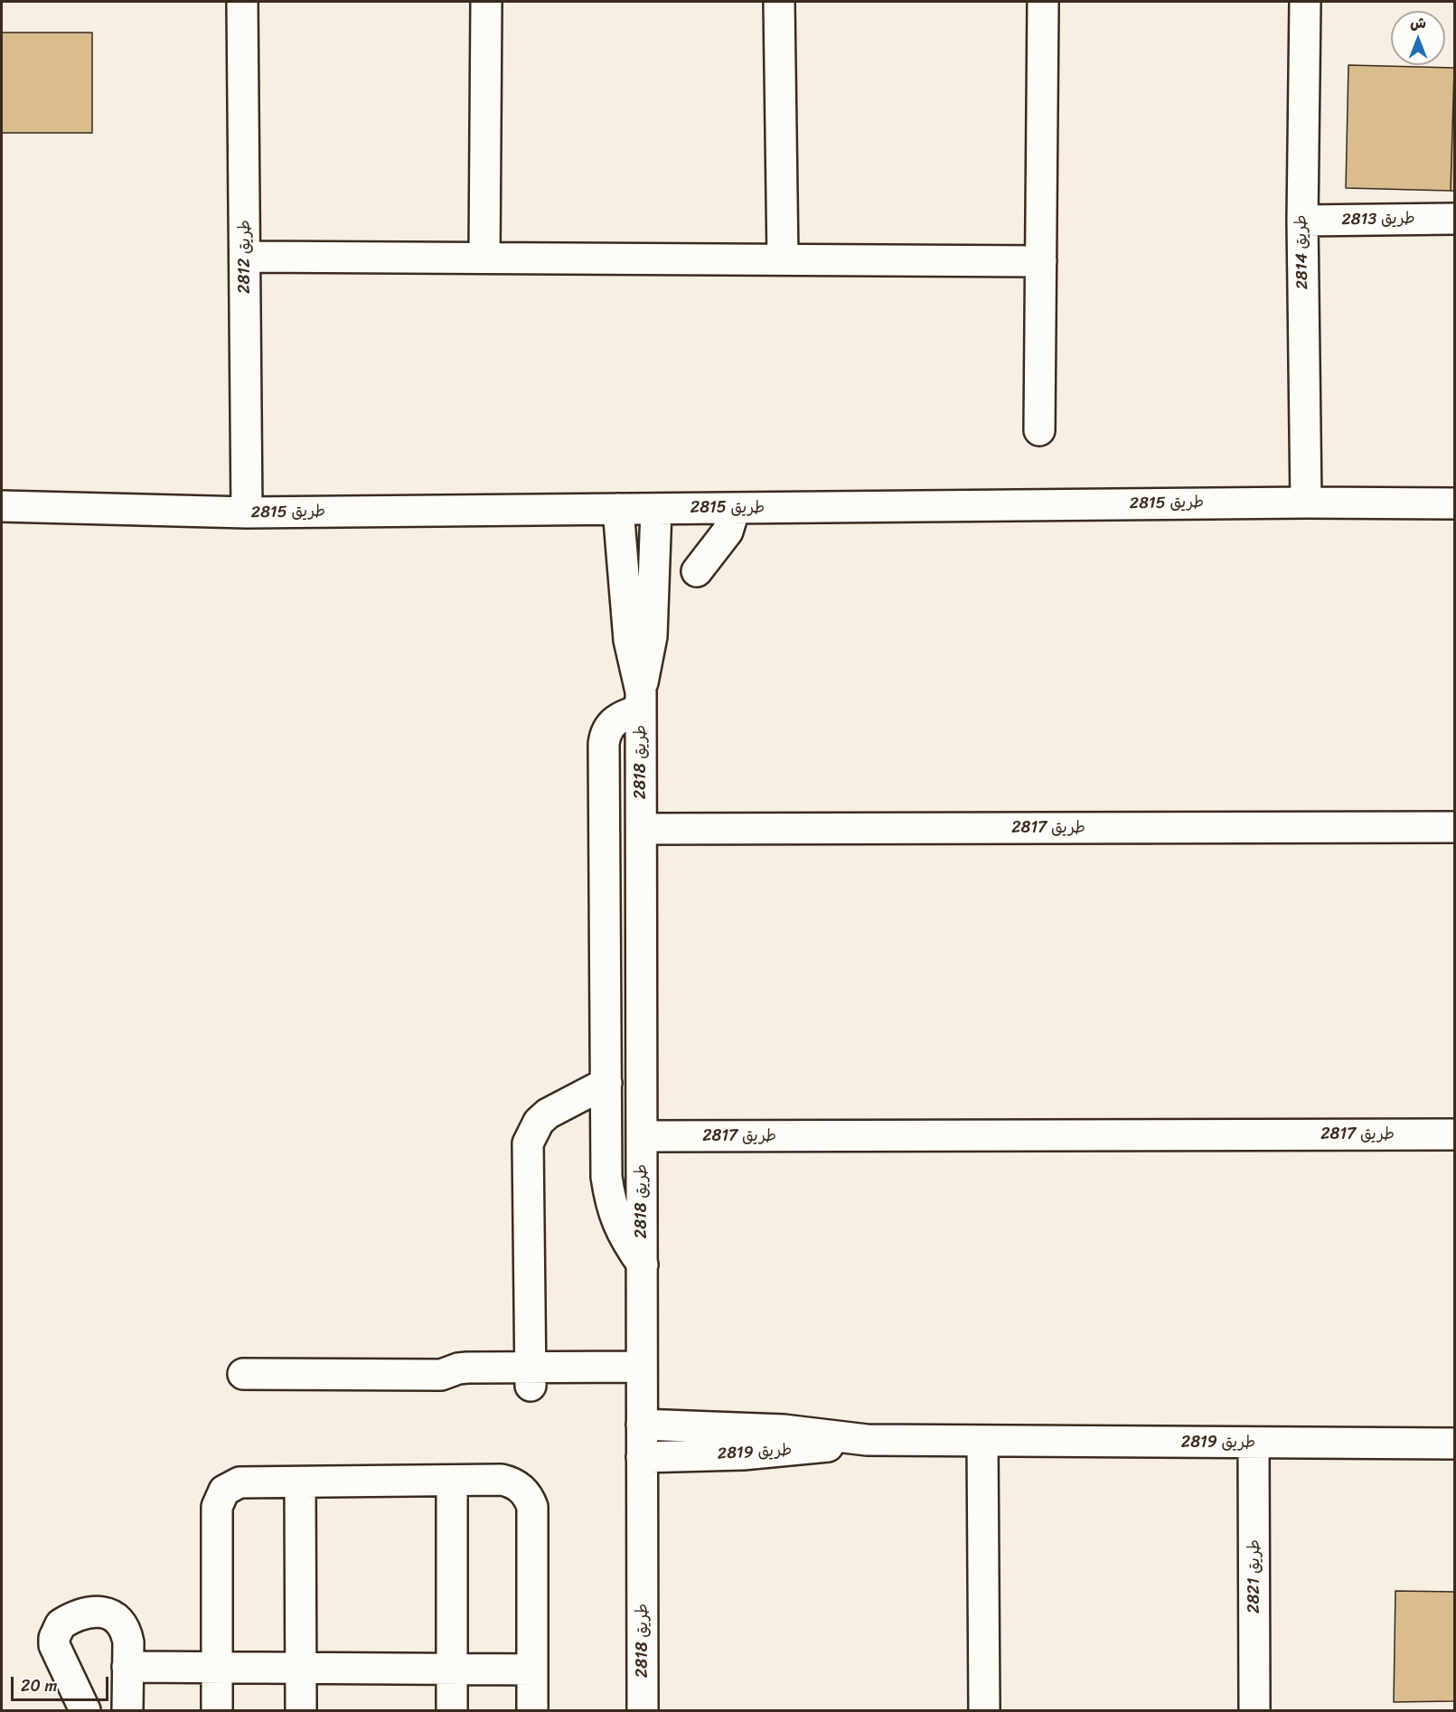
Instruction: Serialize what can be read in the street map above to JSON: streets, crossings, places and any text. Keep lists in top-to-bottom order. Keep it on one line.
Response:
{"streets":{"street":["طريق 2813","طريق 2814","طريق 2812","طريق 2815","طريق 2818","طريق 2817","طريق 2819","طريق 2821"]},"crossings":[["طريق 2813","طريق 2814"],["طريق 2814","طريق 2815"],["طريق 2812","طريق 2815"],["طريق 2815","طريق 2818"],["طريق 2818","طريق 2817"],["طريق 2818","طريق 2819"],["طريق 2819","طريق 2821"]],"scale_bar":"20 m","north":"top"}
